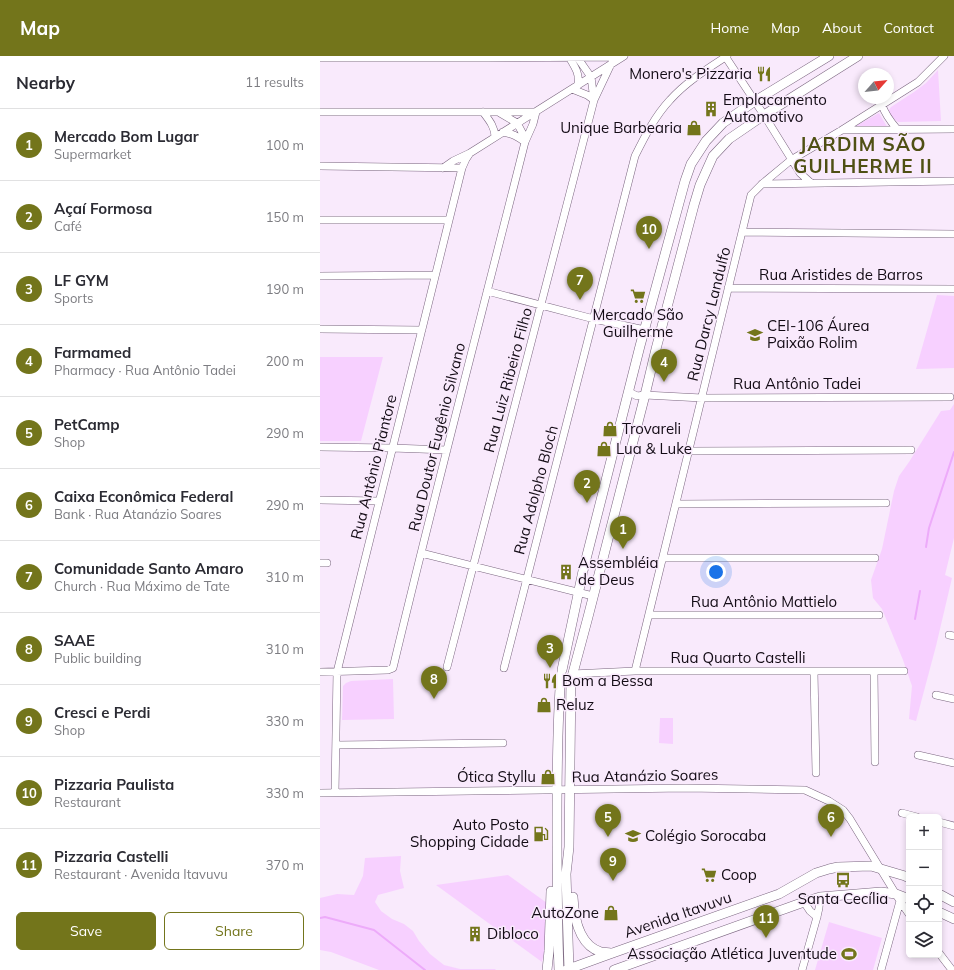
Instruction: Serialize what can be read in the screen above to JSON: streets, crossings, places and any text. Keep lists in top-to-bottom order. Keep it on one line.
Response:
{"streets":{"main road":["Avenida Itavuvu"],"street":["Rua Aristides de Barros","Rua Darcy Landulfo","Rua Luiz Ribeiro Filho","Rua Antônio Tadei","Rua Doutor Eugênio Silvano","Rua Antônio Piantore","Rua Adolpho Bloch","Rua Antônio Mattielo","Rua Quarto Castelli","Rua Atanázio Soares"]},"crossings":[["Rua Aristides de Barros","Rua Darcy Landulfo"],["Rua Darcy Landulfo","Rua Antônio Tadei"],["Rua Darcy Landulfo","Rua Antônio Mattielo"],["Rua Darcy Landulfo","Rua Quarto Castelli"],["Rua Luiz Ribeiro Filho","Rua Antônio Piantore"],["Rua Doutor Eugênio Silvano","Rua Antônio Piantore"],["Rua Antônio Piantore","Rua Atanázio Soares"],["Rua Atanázio Soares","Avenida Itavuvu"]],"districts":["JARDIM SÃO GUILHERME II"],"places":{"restaurant":["Monero's Pizzaria","Bom a Bessa"],"building":["Emplacamento Automotivo","Assembléia de Deus","Dibloco"],"shop":["Unique Barbearia","Trovareli","Lua & Luke","Reluz","Ótica Styllu","AutoZone"],"supermarket":["Mercado São Guilherme","Coop"],"school or university":["CEI-106 Áurea Paixão Rolim","Colégio Sorocaba"],"fuel station":["Auto Posto Shopping Cidade"],"bus stop":["Santa Cecília"],"sports":["Associação Atlética Juventude"]},"north":"top right","page":{"header":"Map","nav":["Home","Map","About","Contact"],"heading":["Nearby","11 results"],"list":[{"mark":"1","name":"Mercado Bom Lugar","note":"Supermarket","value":"100 m"},{"mark":"2","name":"Açaí Formosa","note":"Café","value":"150 m"},{"mark":"3","name":"LF GYM","note":"Sports","value":"190 m"},{"mark":"4","name":"Farmamed","note":"Pharmacy · Rua Antônio Tadei","value":"200 m"},{"mark":"5","name":"PetCamp","note":"Shop","value":"290 m"},{"mark":"6","name":"Caixa Econômica Federal","note":"Bank · Rua Atanázio Soares","value":"290 m"},{"mark":"7","name":"Comunidade Santo Amaro","note":"Church · Rua Máximo de Tate","value":"310 m"},{"mark":"8","name":"SAAE","note":"Public building","value":"310 m"},{"mark":"9","name":"Cresci e Perdi","note":"Shop","value":"330 m"},{"mark":"10","name":"Pizzaria Paulista","note":"Restaurant","value":"330 m"},{"mark":"11","name":"Pizzaria Castelli","note":"Restaurant · Avenida Itavuvu","value":"370 m"}],"pins":["10","7","4","2","1","3","8","5","6","9","11"],"map_buttons":["+","−"],"buttons":["Save","Share"]}}
